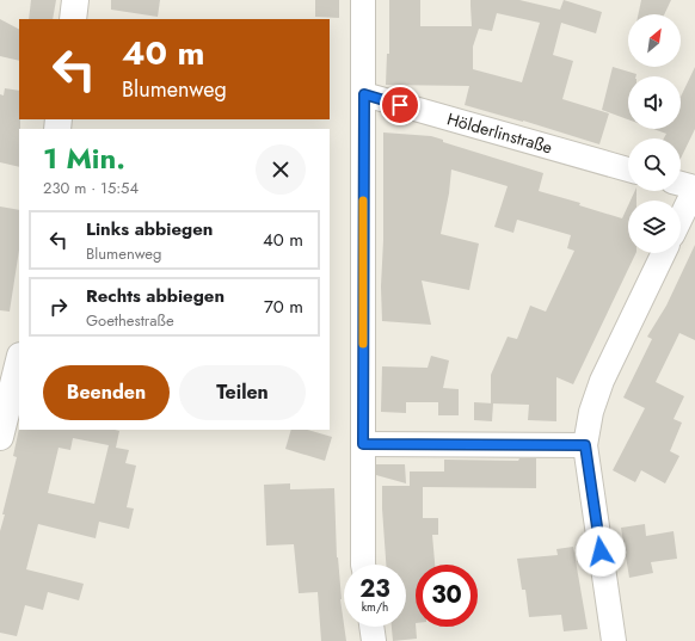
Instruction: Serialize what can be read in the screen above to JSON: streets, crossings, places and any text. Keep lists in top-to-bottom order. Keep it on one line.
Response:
{"streets":{"street":["Hölderlinstraße"]},"north":"top right","page":{"turn":["40 m","Blumenweg"],"heading":["1 Min.","230 m · 15:54"],"list":[{"name":"Links abbiegen","note":"Blumenweg","value":"40 m"},{"name":"Rechts abbiegen","note":"Goethestraße","value":"70 m"}],"buttons":["Beenden","Teilen"],"speed":"23 km/h","limit":"30"}}
